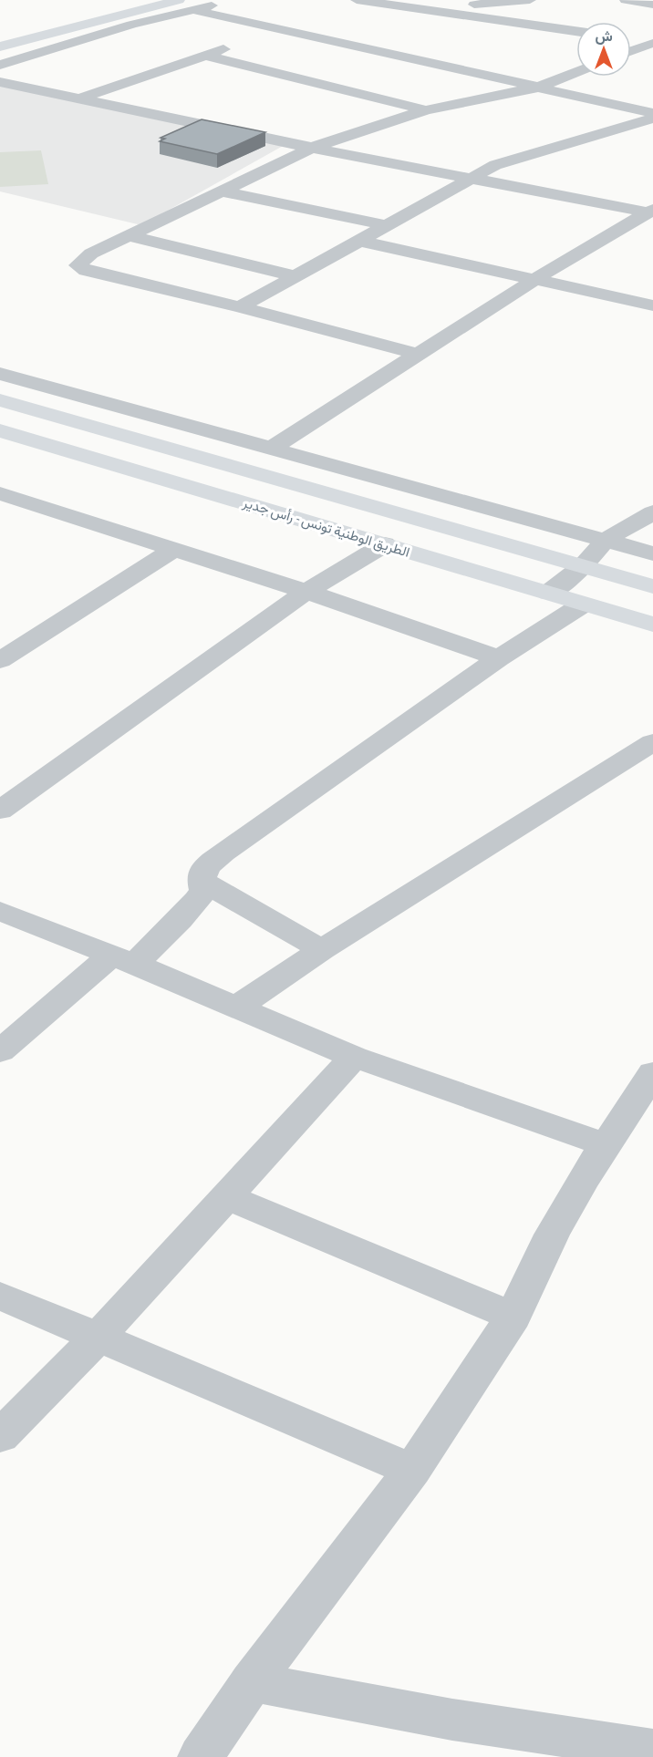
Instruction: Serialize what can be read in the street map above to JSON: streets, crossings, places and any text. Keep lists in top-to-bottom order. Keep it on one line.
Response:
{"streets":{"main road":["الطريق الوطنية تونس - رأس جدير"]},"north":"top"}
